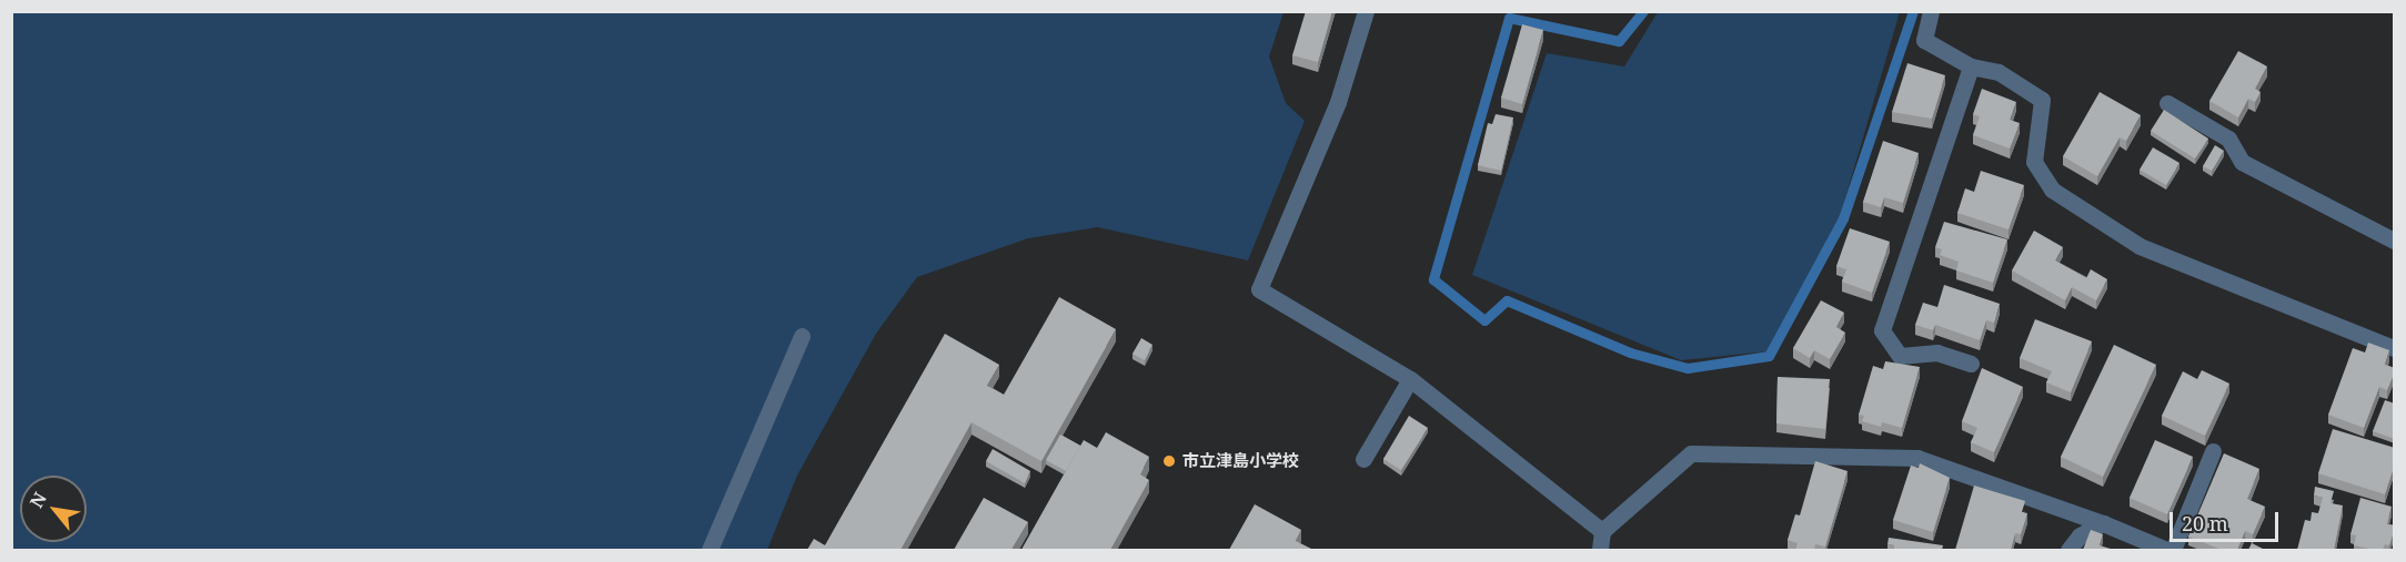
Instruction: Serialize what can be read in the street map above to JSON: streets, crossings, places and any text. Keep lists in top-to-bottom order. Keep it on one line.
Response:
{"places":["市立津島小学校"],"scale_bar":"20 m","north":"top left"}
